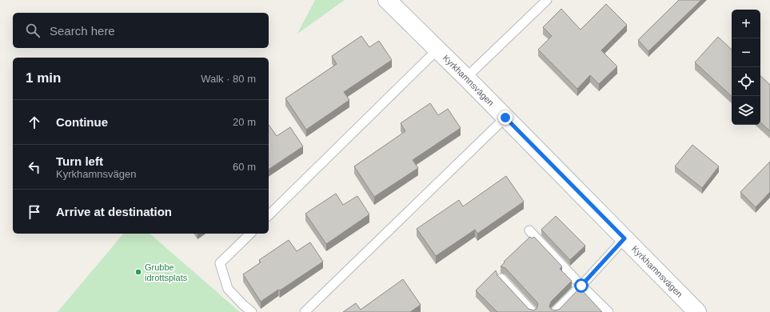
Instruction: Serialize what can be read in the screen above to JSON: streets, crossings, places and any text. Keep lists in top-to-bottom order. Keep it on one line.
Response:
{"streets":{"street":["Kyrkhamnsvägen"]},"places":["Grubbe idrottsplats"],"page":{"map_buttons":["+","−"],"search":"Search here","heading":["1 min","Walk · 80 m"],"list":[["Continue","20 m"],["Turn left","Kyrkhamnsvägen","60 m"],"Arrive at destination"]}}
